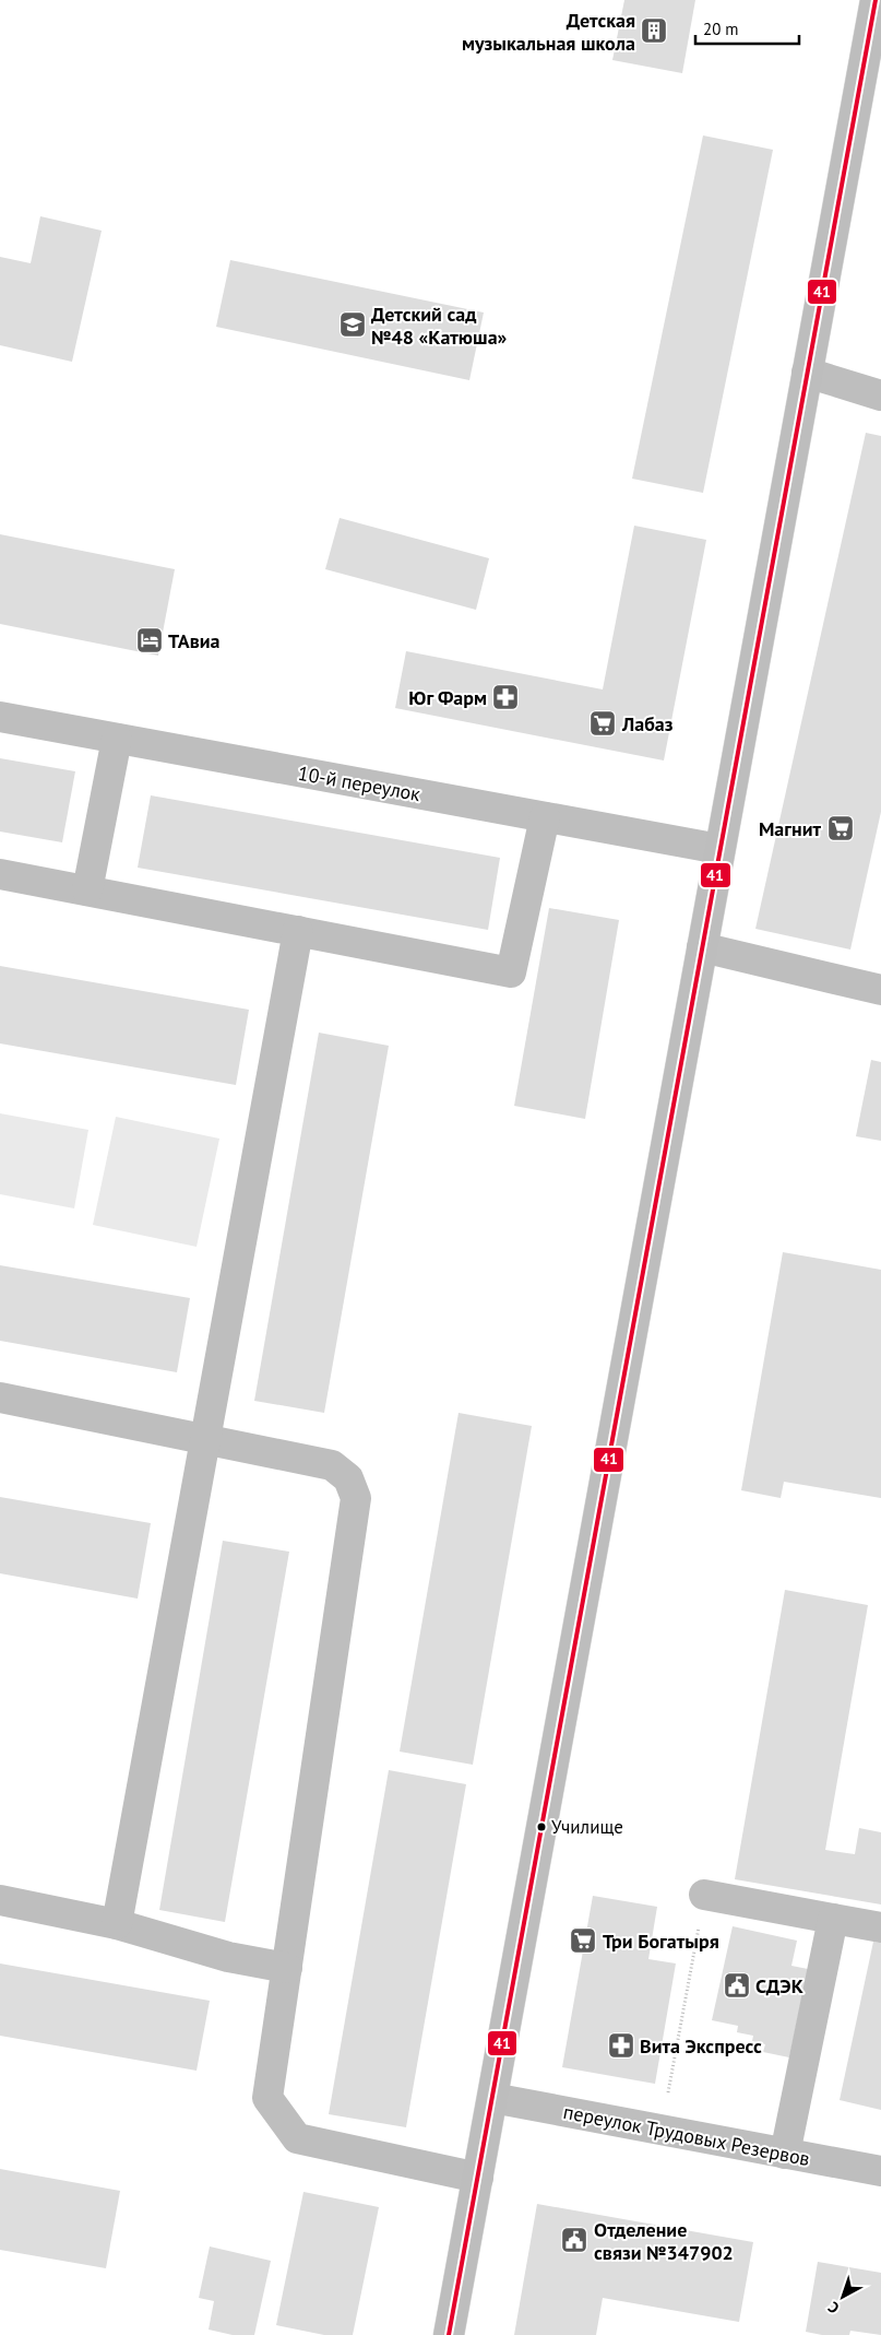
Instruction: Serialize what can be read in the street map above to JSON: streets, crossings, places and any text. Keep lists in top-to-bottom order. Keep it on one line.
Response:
{"streets":{"street":["10-й переулок","переулок Трудовых Резервов"]},"places":{"building":["Детская музыкальная школа"],"school or university":["Детский сад №48 «Катюша»"],"hotel":["ТАвиа"],"pharmacy":["Юг Фарм","Вита Экспресс"],"supermarket":["Лабаз","Магнит","Три Богатыря"],"other":["Училище"],"public building":["СДЭК","Отделение связи №347902"]},"lines":["transit line 41"],"scale_bar":"20 m","north":"bottom left"}
